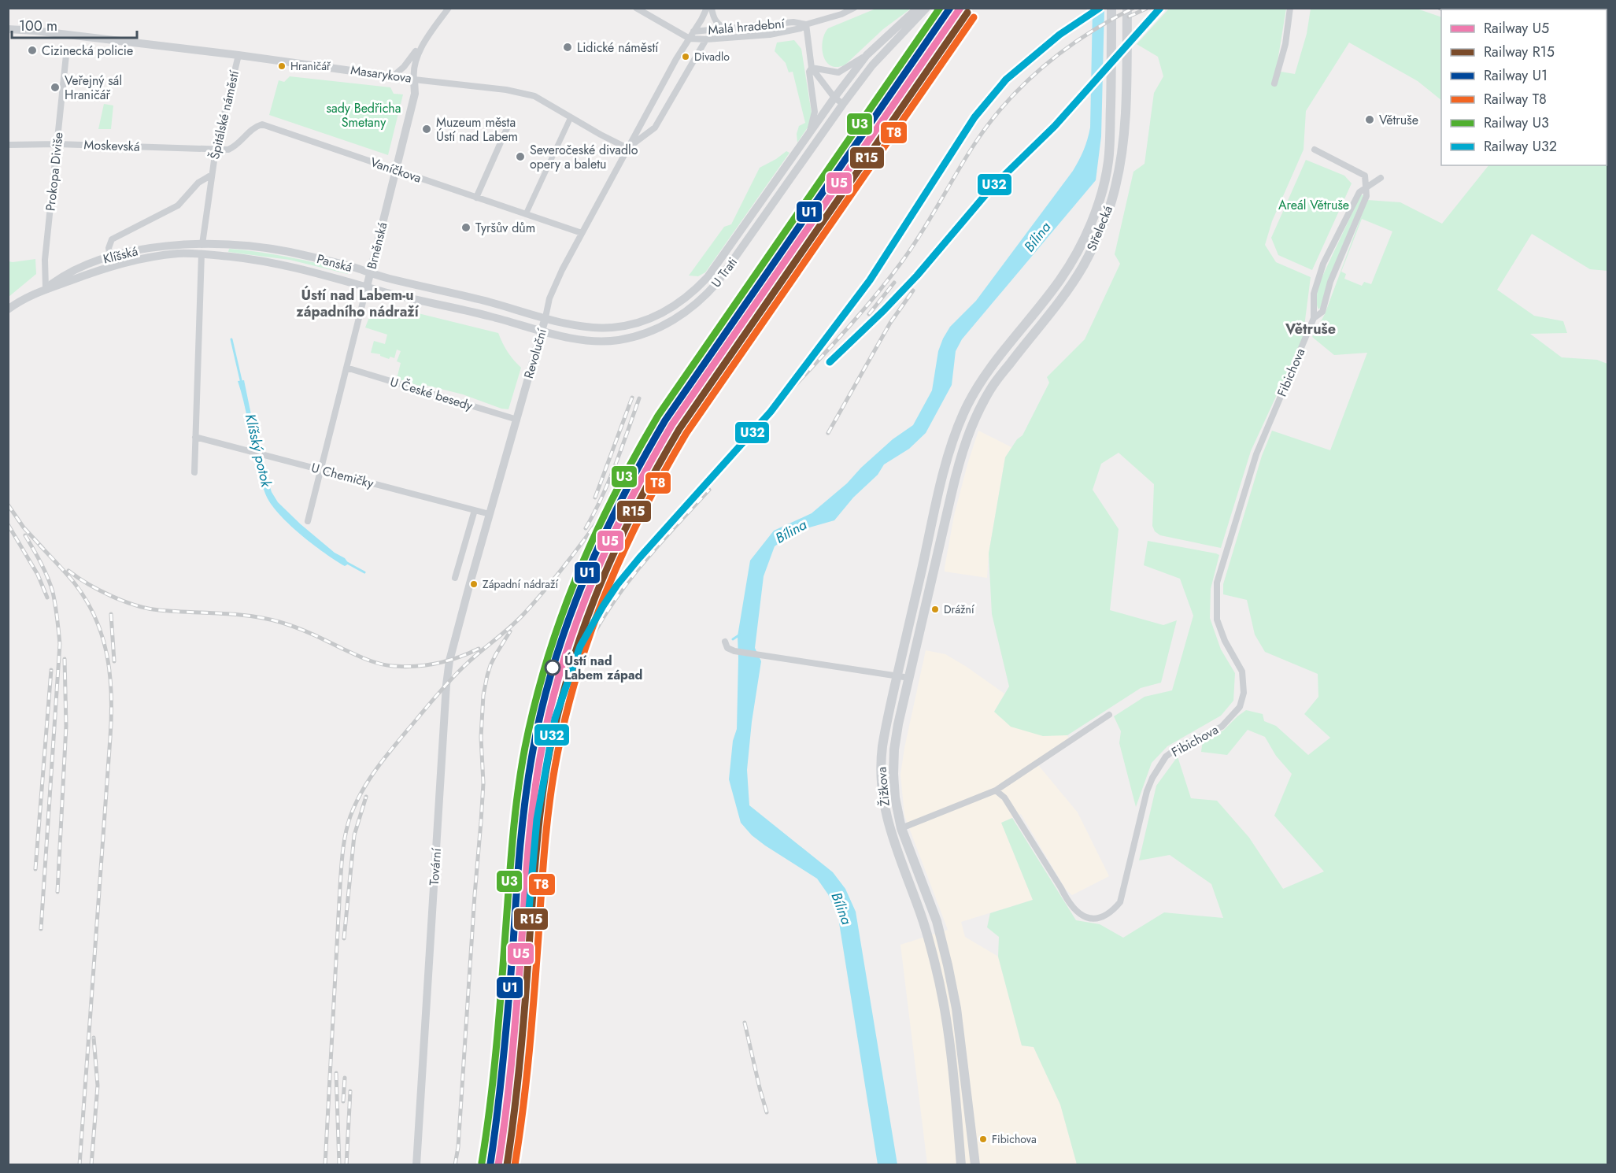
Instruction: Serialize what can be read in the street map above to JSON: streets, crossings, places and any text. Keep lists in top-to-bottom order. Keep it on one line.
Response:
{"streets":{"main road":["Střelecká","Žižkova"],"street":["Malá hradební","Masarykova","Špitálské náměstí","Moskevská","Vaníčkova","Prokopa Diviše","Brněnská","Klíšská","Panská","U Trati","Revoluční","Fibichova","U České besedy","U Chemičky","Tovární"]},"crossings":[["Malá hradební","U Trati"],["Malá hradební","Revoluční"],["Masarykova","Špitálské náměstí"],["Masarykova","Brněnská"],["Masarykova","Revoluční"],["Špitálské náměstí","Moskevská"],["Špitálské náměstí","Vaníčkova"],["Špitálské náměstí","Klíšská"],["Špitálské náměstí","Panská"],["Moskevská","Vaníčkova"],["Moskevská","Prokopa Diviše"],["Vaníčkova","Brněnská"],["Vaníčkova","Revoluční"],["Prokopa Diviše","Klíšská"],["Střelecká","Žižkova"],["Brněnská","Panská"],["Brněnská","U České besedy"],["Brněnská","U Chemičky"],["Klíšská","Panská"],["Panská","U Trati"],["Panská","Revoluční"],["U Trati","Revoluční"],["Revoluční","U České besedy"],["Revoluční","U Chemičky"],["Revoluční","Tovární"]],"districts":["Ústí nad Labem-u západního nádraží","Větruše"],"water":["Bílina","Klíšský potok"],"parks":["sady Bedřicha Smetany","Areál Větruše"],"places":["Lidické náměstí","Cizinecká policie","Divadlo","Hraničář","Veřejný sál Hraničář","Větruše","Muzeum města Ústí nad Labem","Severočeské divadlo opery a baletu","Tyršův dům","Západní nádraží","Drážní","Ústí nad Labem západ","Fibichova"],"lines":["rail line U5","rail line U1","rail line U3","rail line U32","rail line R15","rail line T8"],"legend":["Railway U5","Railway R15","Railway U1","Railway T8","Railway U3","Railway U32"],"scale_bar":"100 m"}
